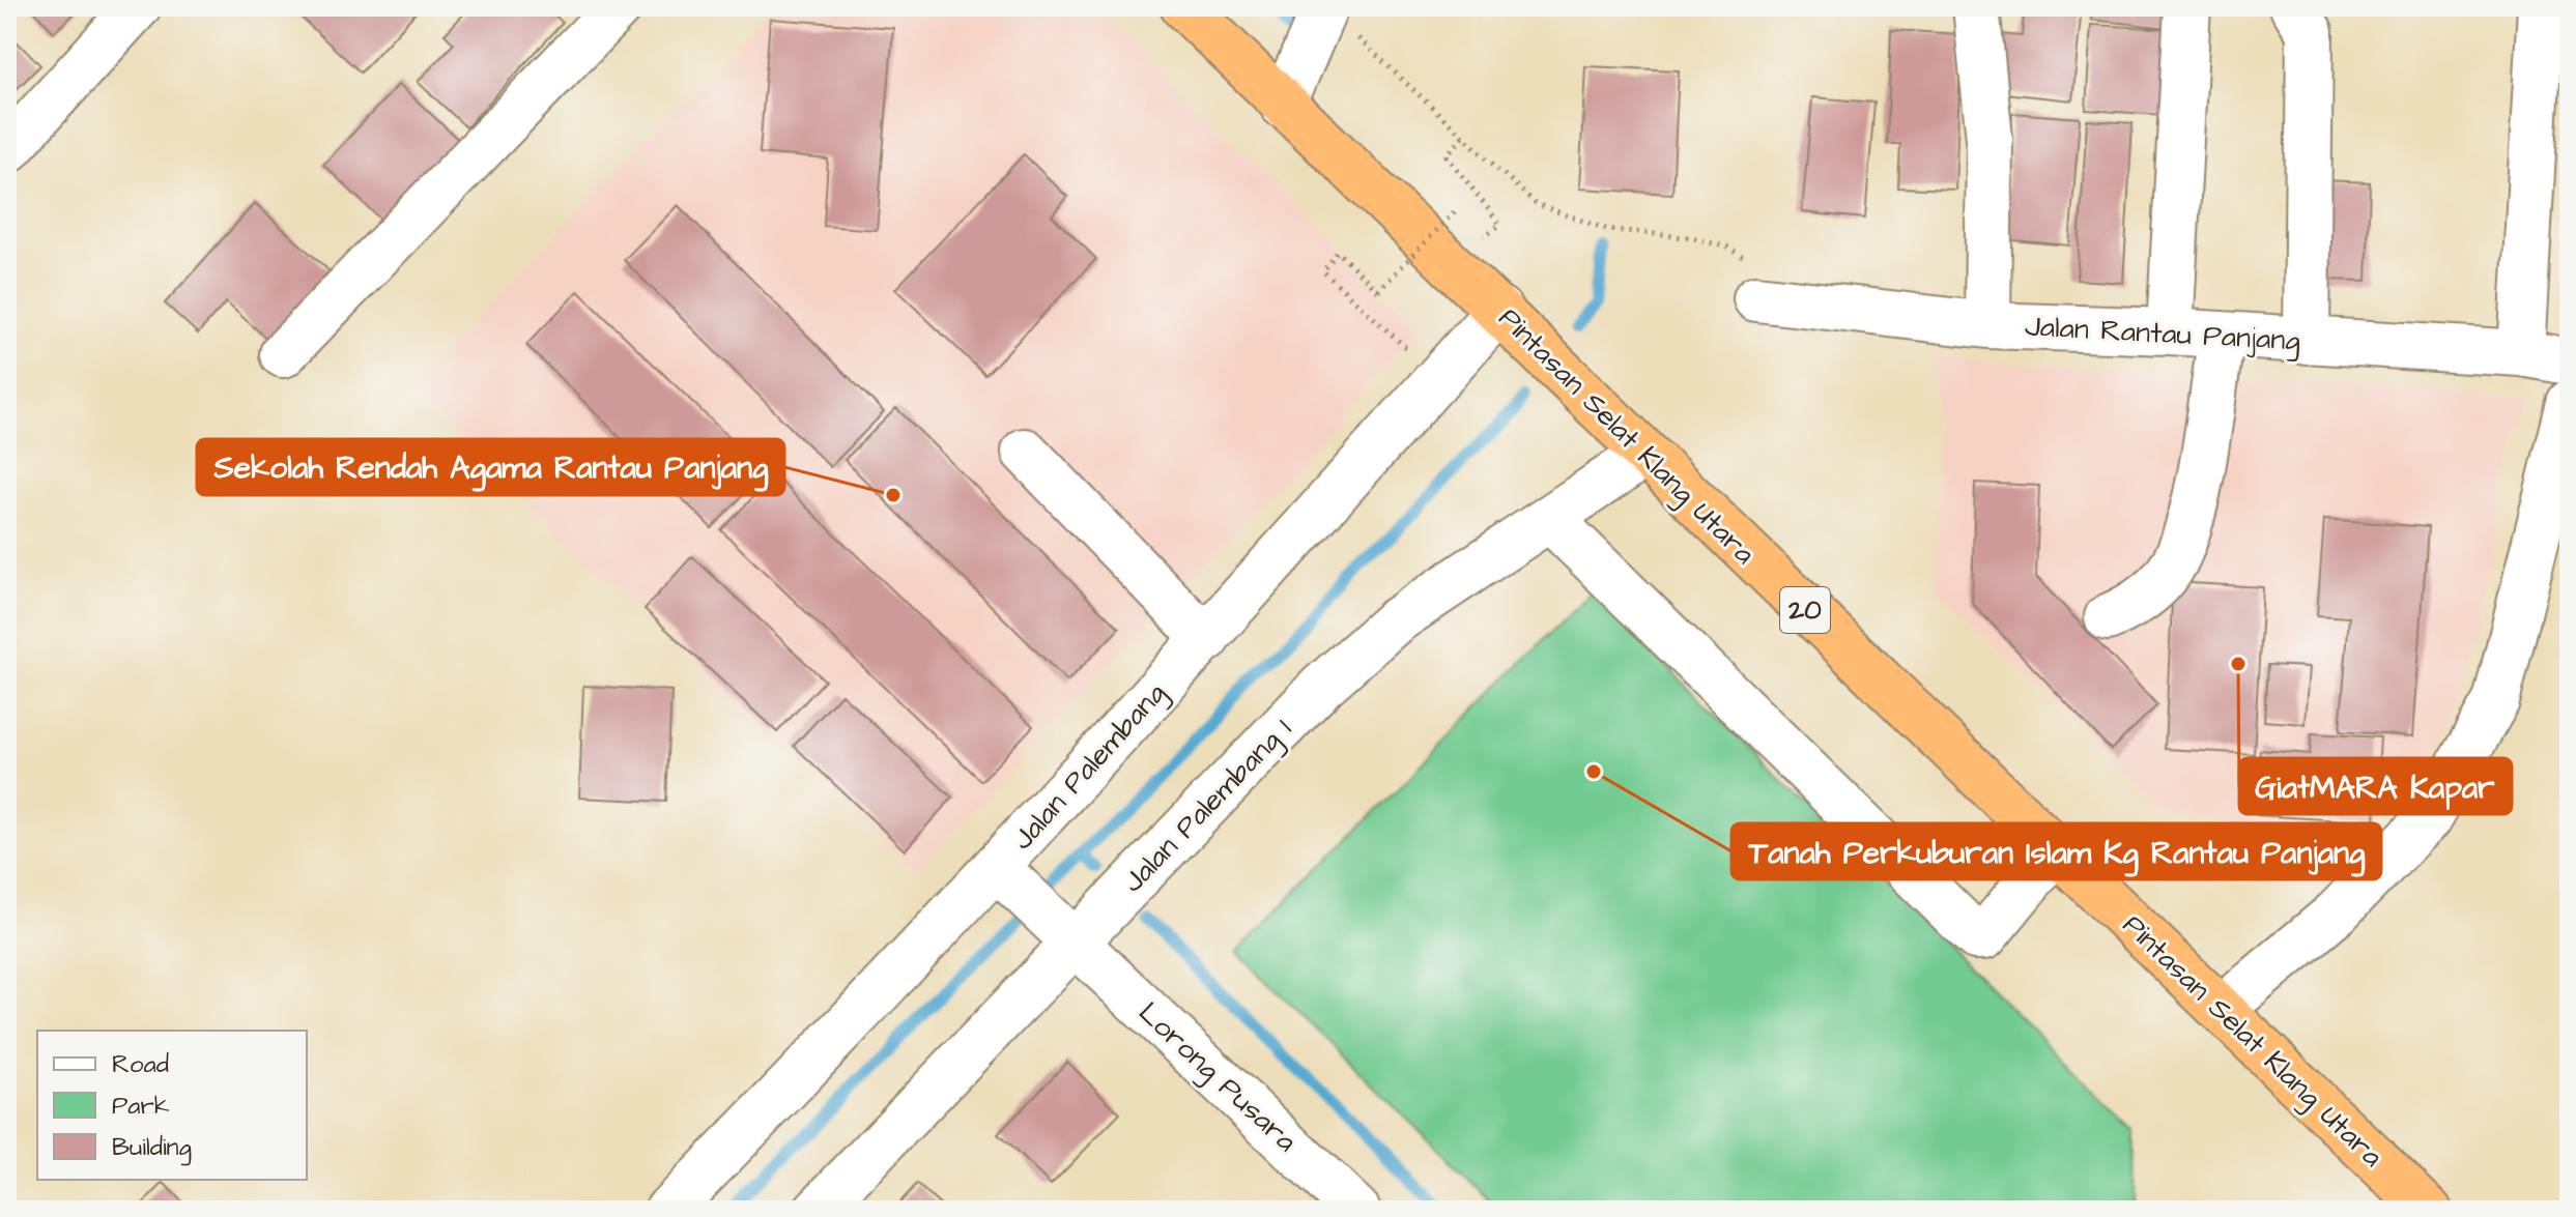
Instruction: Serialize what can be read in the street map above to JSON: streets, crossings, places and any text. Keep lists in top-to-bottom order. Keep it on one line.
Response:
{"streets":{"highway":["Pintasan Selat Klang Utara","20"],"street":["Jalan Rantau Panjang","Jalan Palembang","Jalan Palembang 1","Lorong Pusara"]},"crossings":[["Pintasan Selat Klang Utara","Jalan Palembang"],["Pintasan Selat Klang Utara","Jalan Palembang 1"],["Jalan Palembang","Lorong Pusara"],["Jalan Palembang 1","Lorong Pusara"]],"places":["Sekolah Rendah Agama Rantau Panjang","GiatMARA Kapar","Tanah Perkuburan Islam Kg Rantau Panjang"],"legend":["Road","Park","Building"]}
